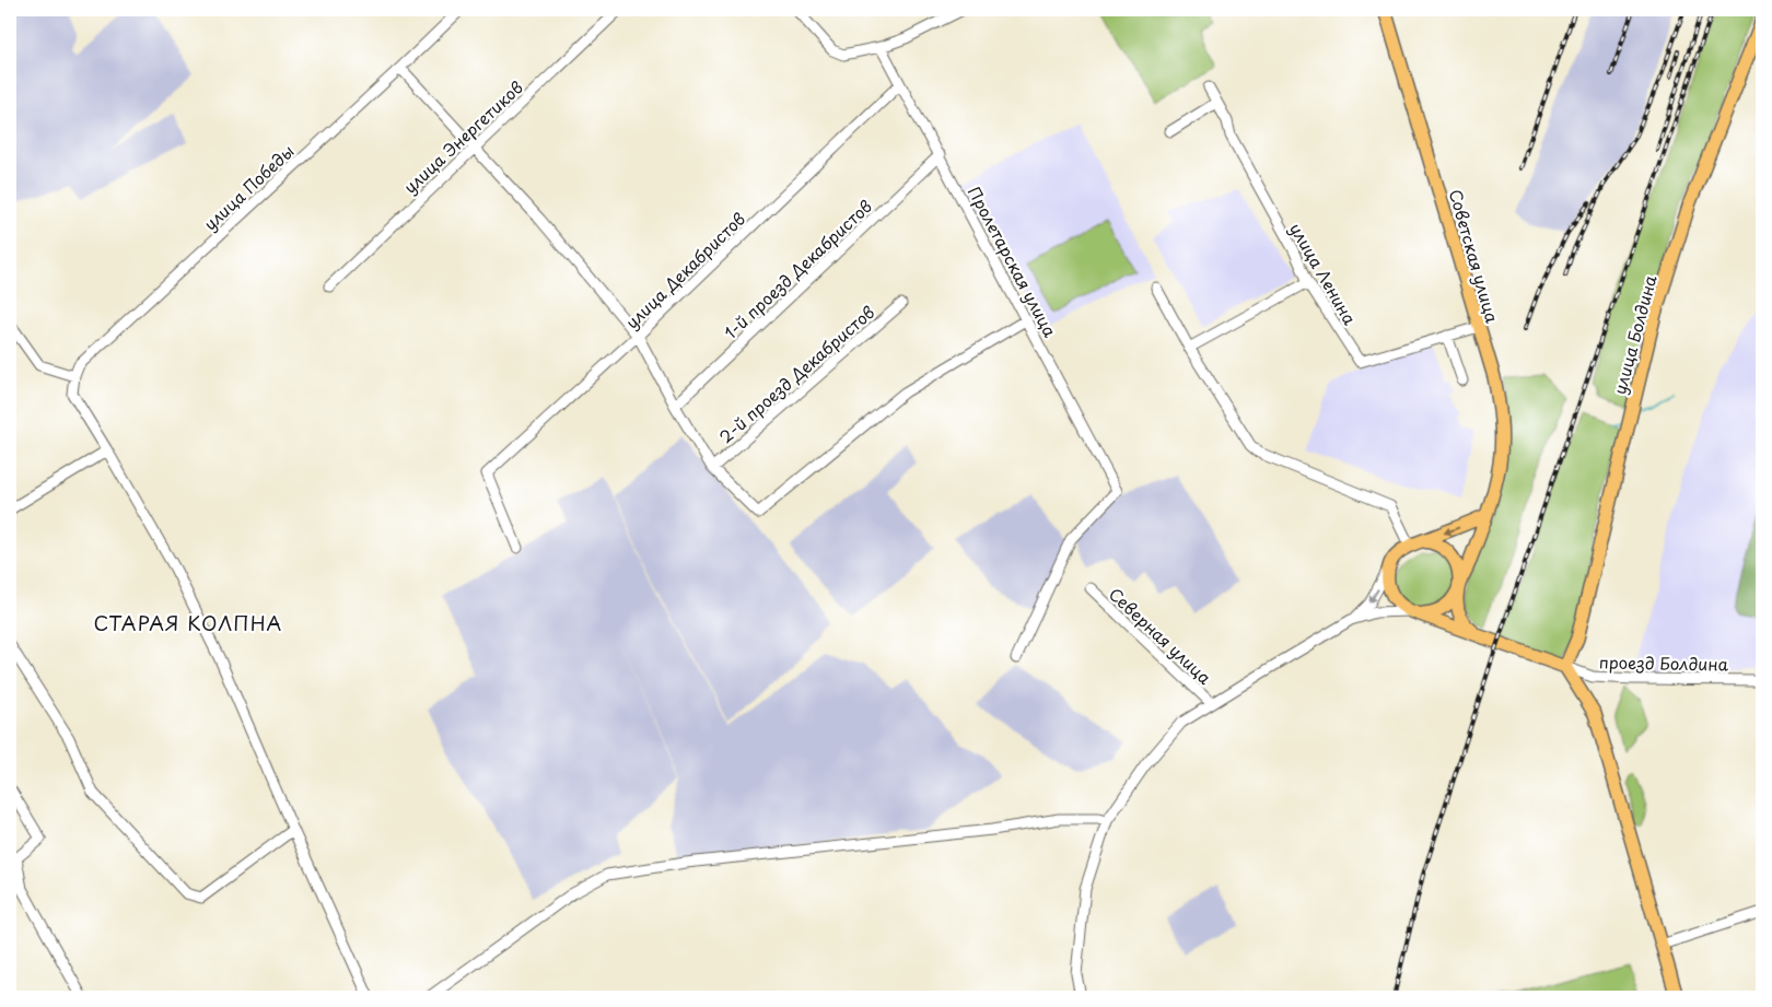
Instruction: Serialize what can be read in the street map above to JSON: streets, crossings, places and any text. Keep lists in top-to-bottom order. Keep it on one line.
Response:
{"streets":{"main road":["Советская улица","улица Болдина"],"street":["улица Энергетиков","улица Победы","Пролетарская улица","1-й проезд Декабристов","улица Декабристов","улица Ленина","2-й проезд Декабристов","Северная улица","проезд Болдина"]},"crossings":[["Советская улица","улица Ленина"],["Пролетарская улица","1-й проезд Декабристов"],["Пролетарская улица","улица Декабристов"],["улица Болдина","проезд Болдина"]],"districts":["СТАРАЯ КОЛПНА"]}
